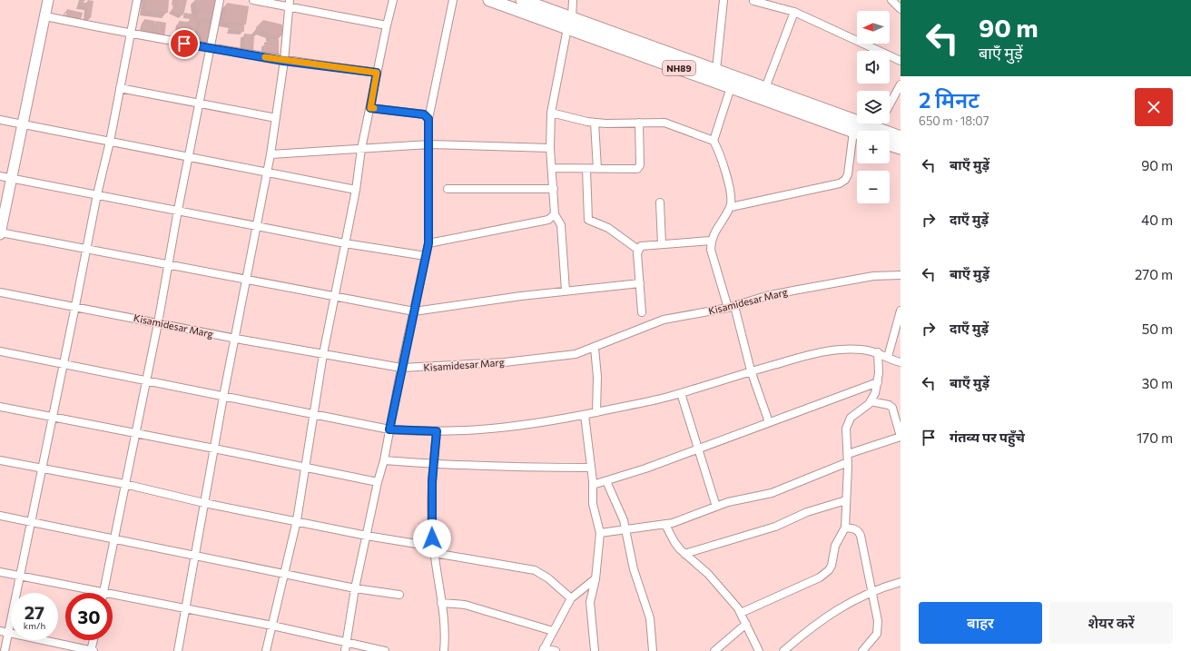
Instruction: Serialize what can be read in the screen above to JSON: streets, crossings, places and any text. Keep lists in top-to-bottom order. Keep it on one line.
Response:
{"streets":{"main road":["NH89"],"street":["Kisamidesar Marg"]},"north":"left","page":{"turn":["90 m","बाएँ मुड़ें"],"map_buttons":["+","−"],"heading":["2 मिनट","650 m · 18:07"],"list":[{"name":"बाएँ मुड़ें","value":"90 m"},{"name":"दाएँ मुड़ें","value":"40 m"},{"name":"बाएँ मुड़ें","value":"270 m"},{"name":"दाएँ मुड़ें","value":"50 m"},{"name":"बाएँ मुड़ें","value":"30 m"},{"name":"गंतव्य पर पहुँचे","value":"170 m"}],"speed":"27 km/h","limit":"30","buttons":["बाहर","शेयर करें"]}}
